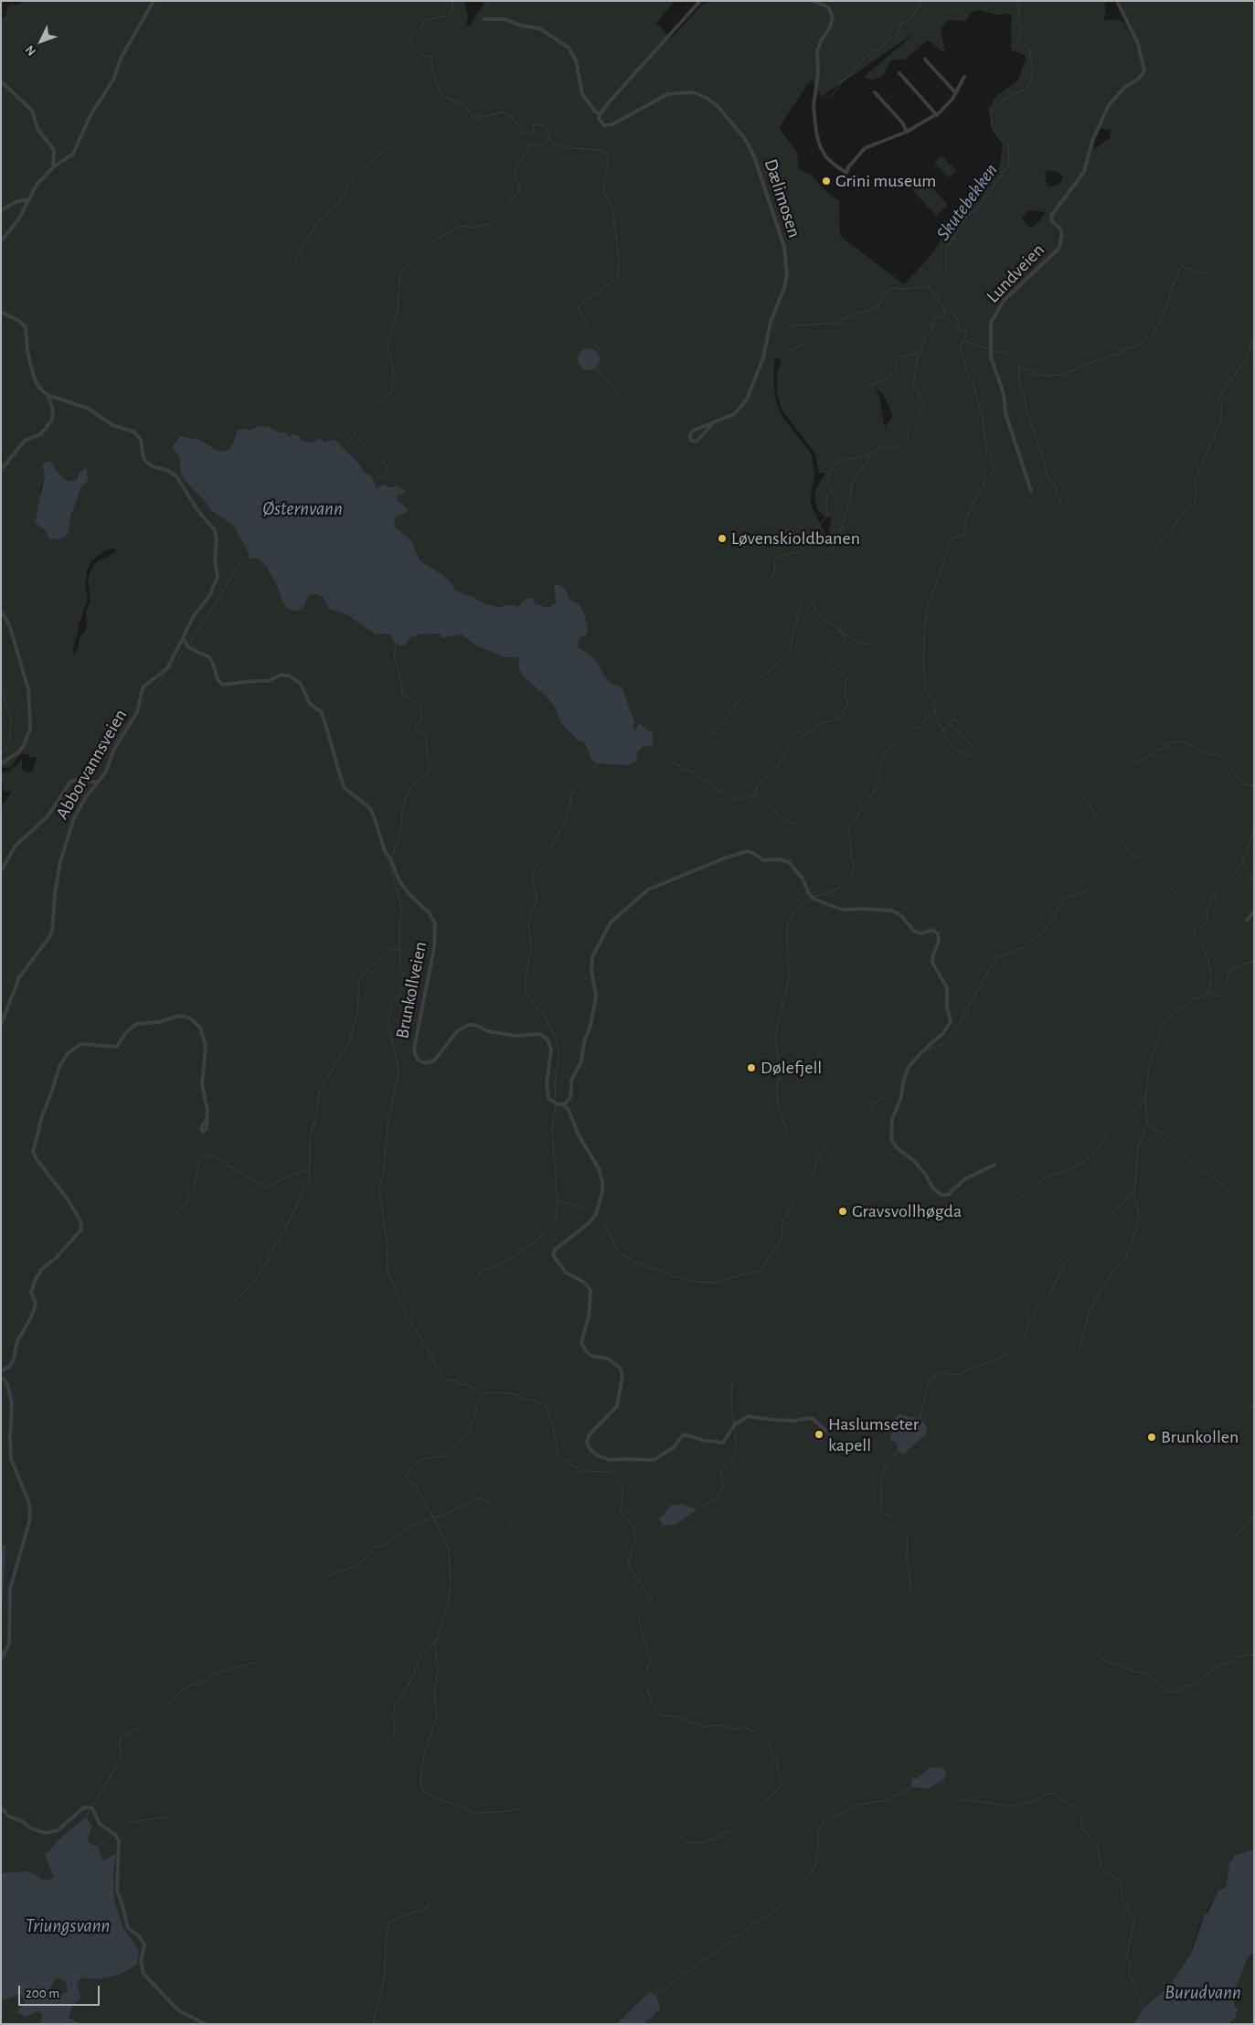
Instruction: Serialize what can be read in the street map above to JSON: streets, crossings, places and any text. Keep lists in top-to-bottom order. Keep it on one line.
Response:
{"streets":{"street":["Dælimosen","Lundveien","Abborvannsveien","Brunkollveien"]},"crossings":[["Abborvannsveien","Brunkollveien"]],"water":["Skutebekken","Østernvann","Triungsvann","Burudvann"],"places":["Grini museum","Løvenskioldbanen","Dølefjell","Gravsvollhøgda","Haslumseter kapell","Brunkollen"],"scale_bar":"200 m","north":"bottom left"}
